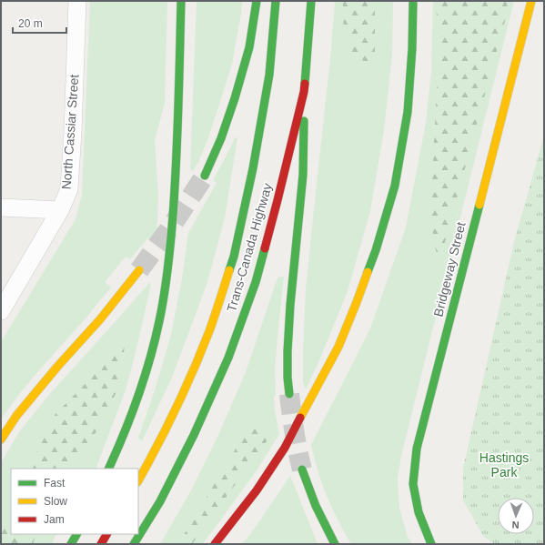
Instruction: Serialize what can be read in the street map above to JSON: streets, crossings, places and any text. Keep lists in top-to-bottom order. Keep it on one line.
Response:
{"streets":{"main road":["Trans-Canada Highway","Bridgeway Street"],"street":["North Cassiar Street"]},"parks":["Hastings Park"],"legend":["Fast","Slow","Jam"],"scale_bar":"20 m","north":"bottom"}
